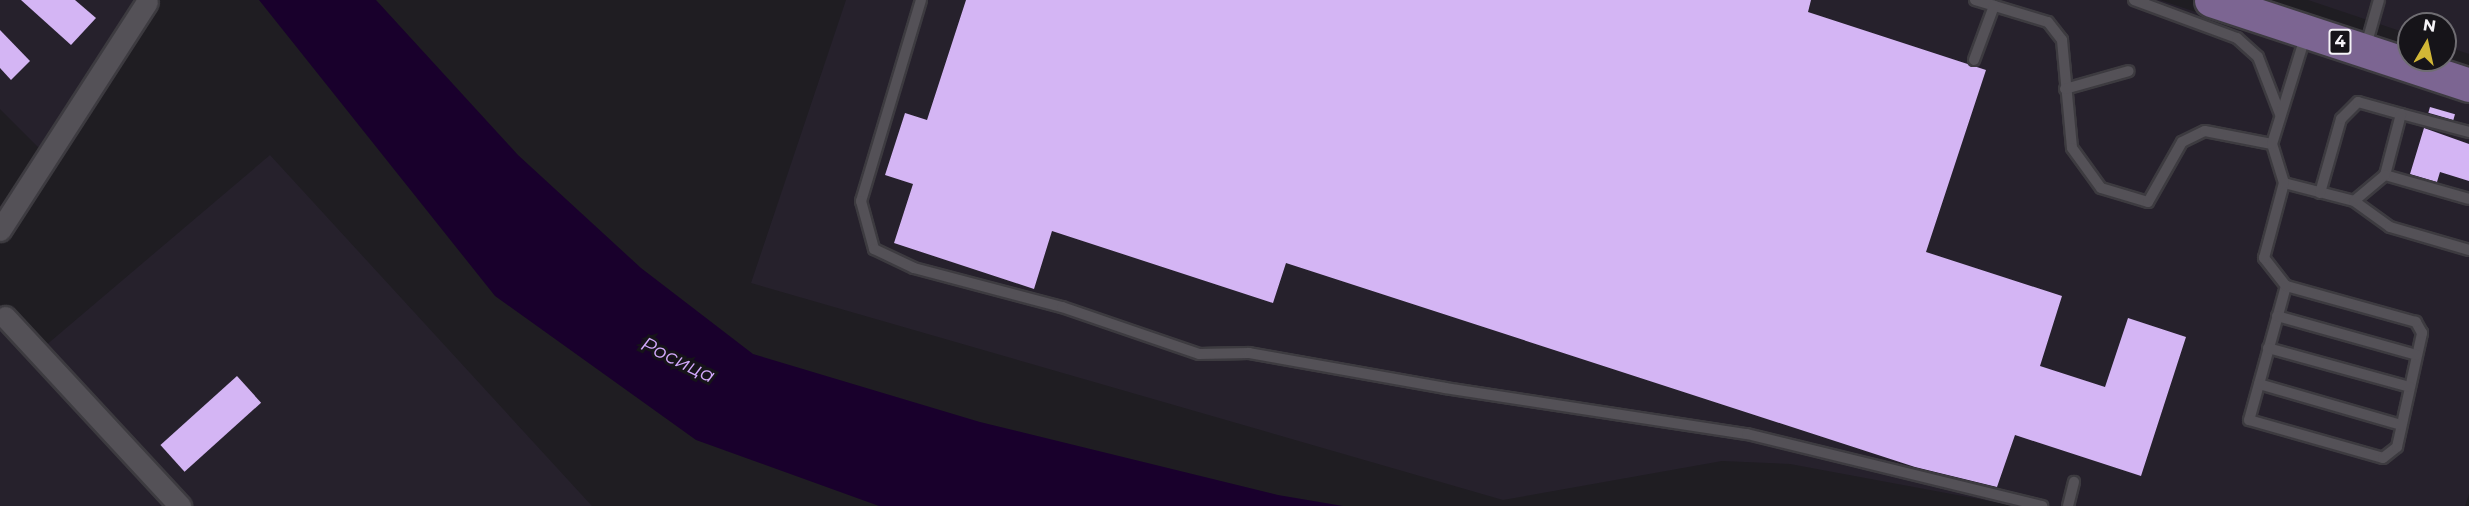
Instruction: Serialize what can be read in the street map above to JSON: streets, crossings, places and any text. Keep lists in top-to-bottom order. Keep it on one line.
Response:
{"streets":{"main road":["4"]},"water":["Росица"],"north":"top"}
